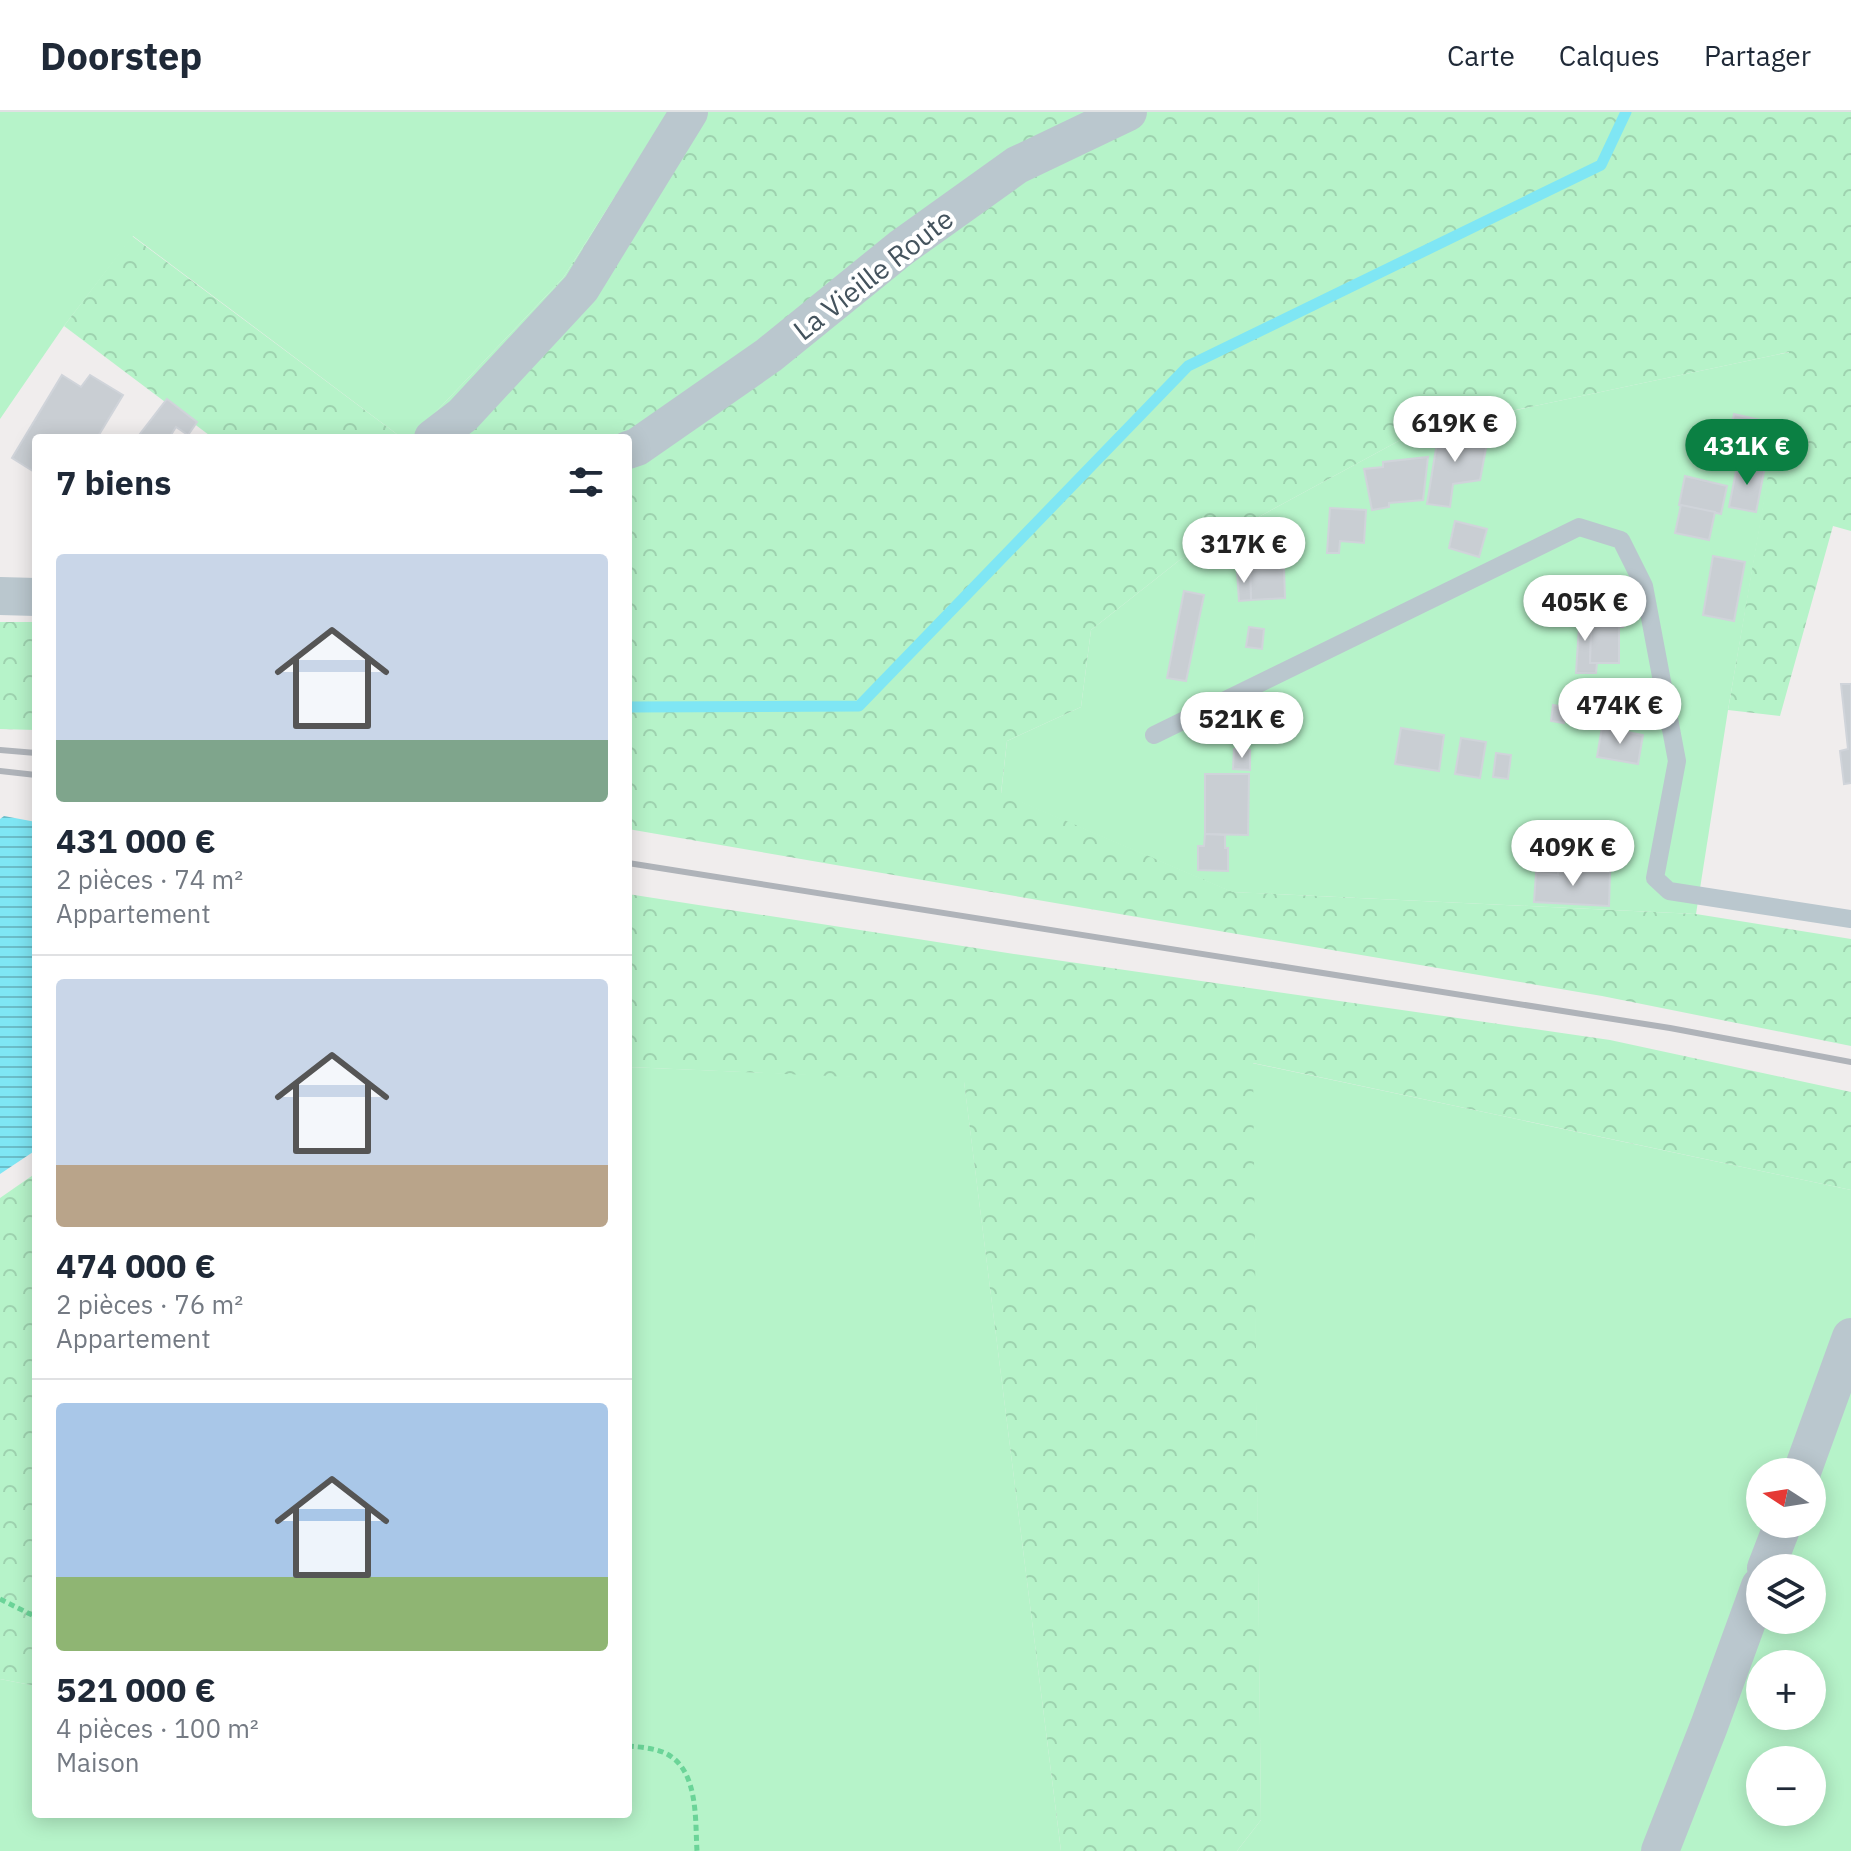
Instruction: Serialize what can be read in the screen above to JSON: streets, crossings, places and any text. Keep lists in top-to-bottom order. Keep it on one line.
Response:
{"streets":{"street":["La Vieille Route"]},"north":"left","page":{"header":"Doorstep","nav":["Carte","Calques","Partager"],"price":["619K €","431K €","317K €","405K €","474K €","521K €","409K €"],"heading":"7 biens","list":[{"name":"431 000 €","note":"2 pièces · 74 m² · Appartement"},{"name":"474 000 €","note":"2 pièces · 76 m² · Appartement"},{"name":"521 000 €","note":"4 pièces · 100 m² · Maison"}],"map_buttons":["+","−"]}}
